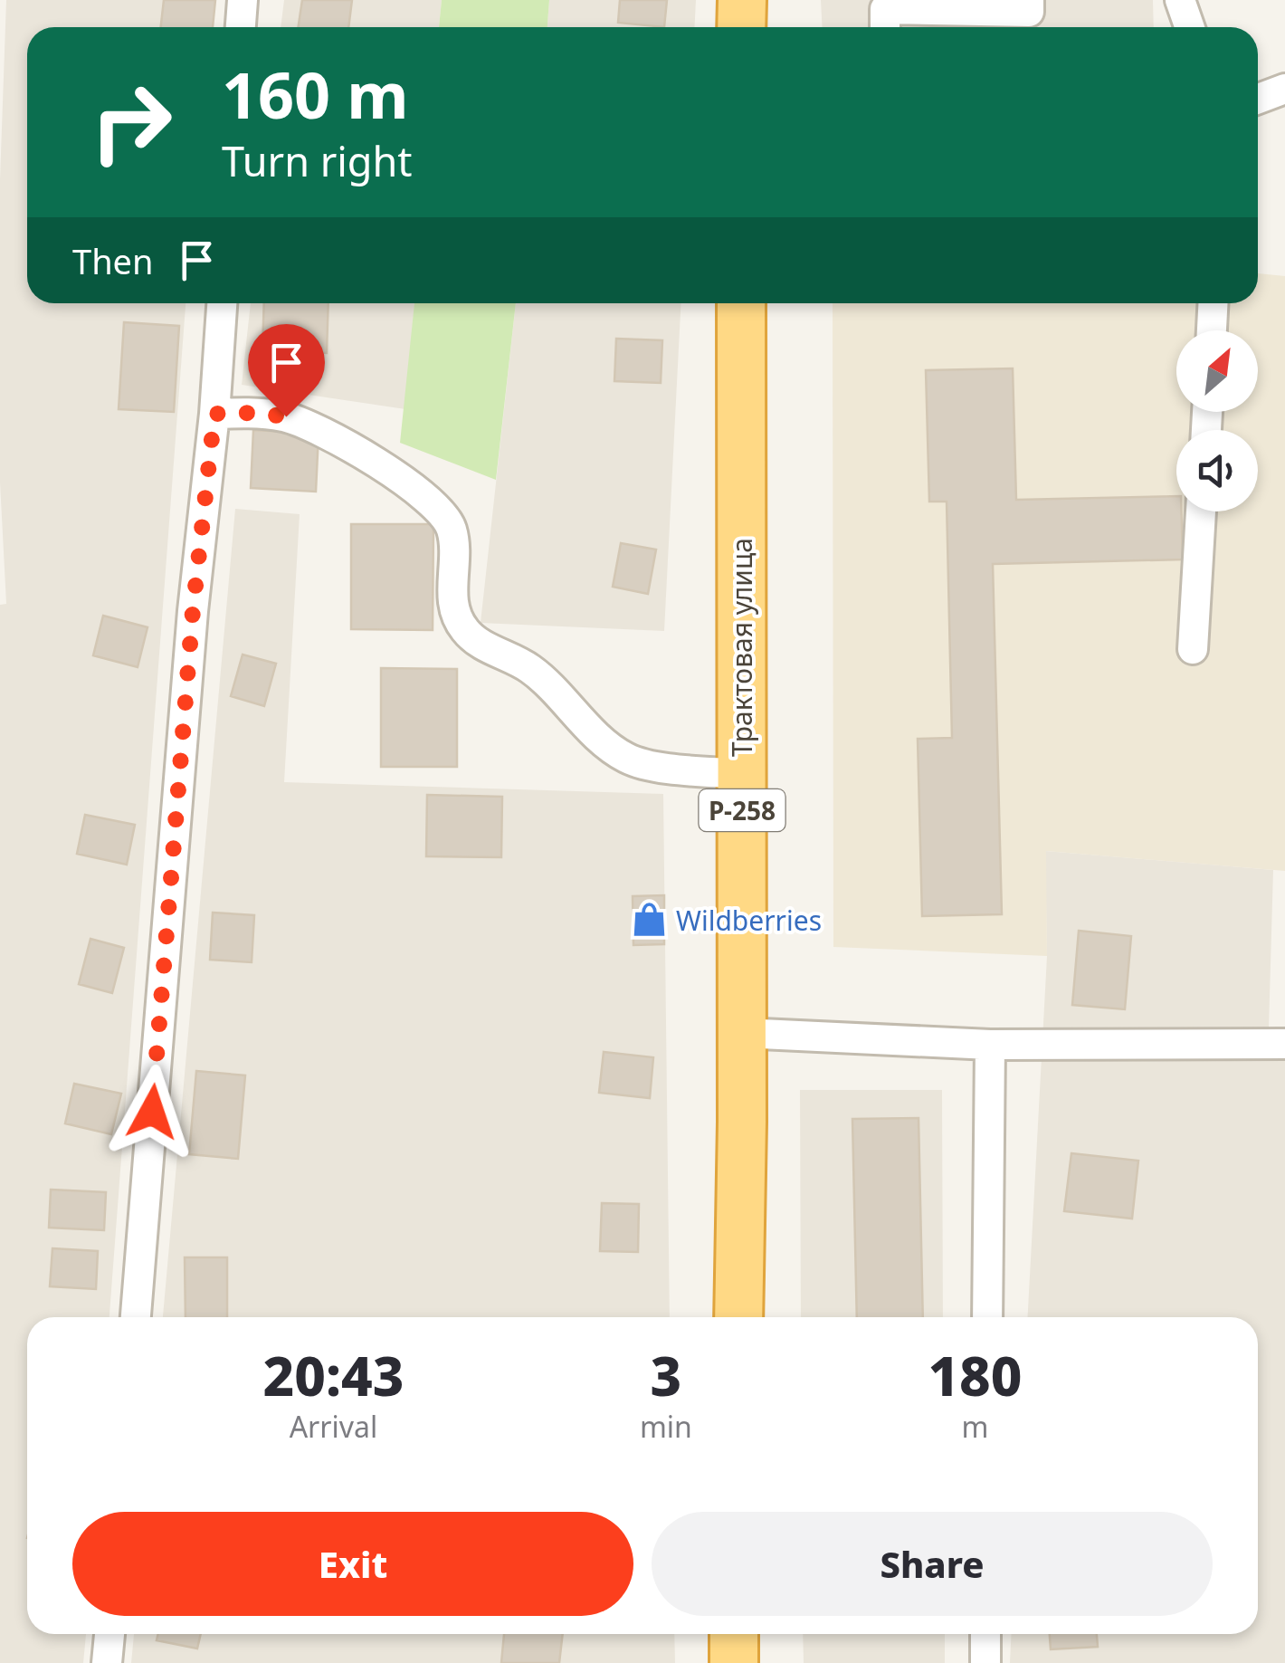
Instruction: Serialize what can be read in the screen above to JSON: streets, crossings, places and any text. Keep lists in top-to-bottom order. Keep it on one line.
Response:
{"streets":{"highway":["Трактовая улица","Р-258"]},"places":{"shop":["Wildberries"]},"north":"top right","page":{"turn":["160 m","Turn right"],"then":"Then","eta":["20:43","Arrival","3","min","180","m"],"buttons":["Exit","Share"]}}
